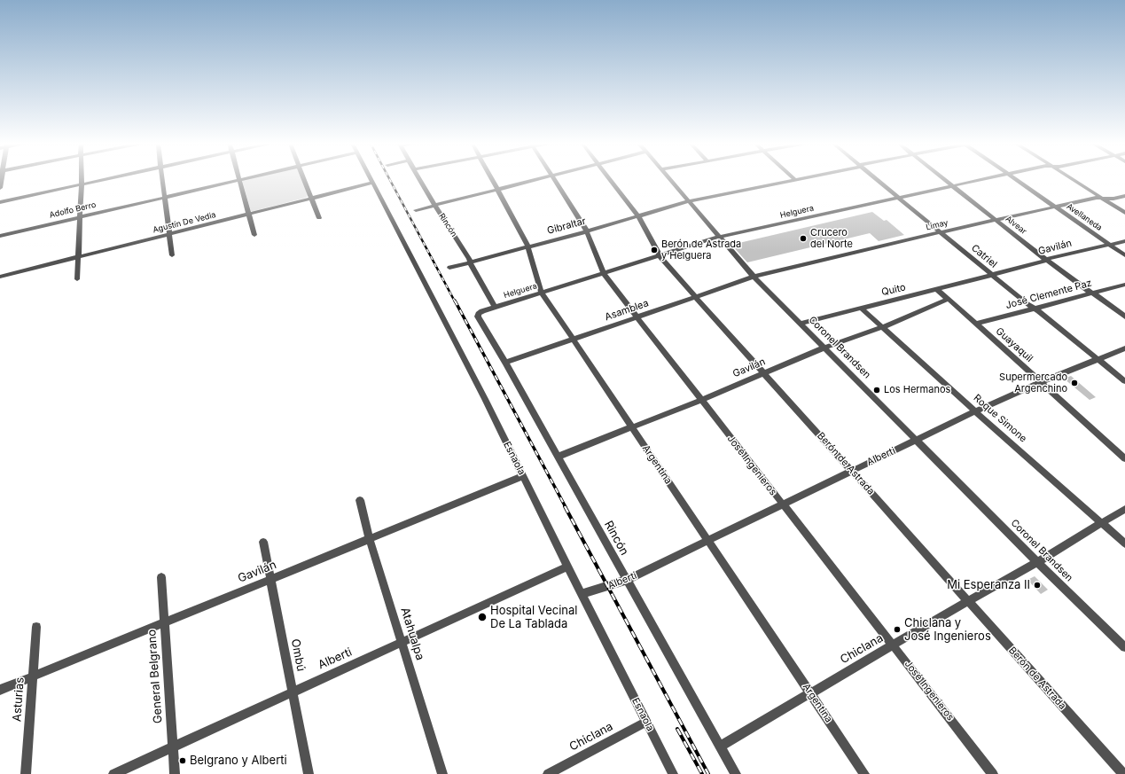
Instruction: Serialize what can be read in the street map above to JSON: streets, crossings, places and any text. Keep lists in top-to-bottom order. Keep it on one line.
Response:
{"streets":{"street":["Adolfo Berro","Helguera","Avellaneda","Agustín De Vedia","Rincón","Limay","Alvear","Gibraltar","Gavilán","Catriel","Quito","José Clemente Paz","Asamblea","Guayaquil","Coronel Brandsen","Roque Simone","Alberti","Esnaola","Berón de Astrada","Argentina","José Ingenieros","Atahualpa","Chiclana","Ombú","General Belgrano","Asturias"]},"crossings":[["Helguera","Rincón"],["Helguera","Alvear"],["Helguera","Catriel"],["Helguera","Coronel Brandsen"],["Helguera","Berón de Astrada"],["Helguera","Argentina"],["Helguera","José Ingenieros"],["Avellaneda","Limay"],["Avellaneda","Gavilán"],["Agustín De Vedia","Esnaola"],["Rincón","Gibraltar"],["Rincón","Gavilán"],["Rincón","Asamblea"],["Rincón","Alberti"],["Rincón","Chiclana"],["Limay","Alvear"],["Limay","Catriel"],["Limay","Asamblea"],["Limay","Coronel Brandsen"],["Alvear","Gavilán"],["Alvear","José Clemente Paz"],["Gibraltar","Coronel Brandsen"],["Gibraltar","Berón de Astrada"],["Gibraltar","Argentina"],["Gibraltar","José Ingenieros"],["Gavilán","Catriel"],["Gavilán","Quito"],["Gavilán","Guayaquil"],["Gavilán","Coronel Brandsen"],["Gavilán","Roque Simone"],["Gavilán","Esnaola"],["Gavilán","Berón de Astrada"],["Gavilán","Argentina"],["Gavilán","José Ingenieros"],["Gavilán","Atahualpa"],["Gavilán","Ombú"],["Gavilán","General Belgrano"],["Gavilán","Asturias"],["Catriel","Quito"],["Catriel","José Clemente Paz"],["Catriel","Alberti"],["Quito","Guayaquil"],["Quito","Coronel Brandsen"],["Quito","Roque Simone"],["José Clemente Paz","Guayaquil"],["Asamblea","Coronel Brandsen"],["Asamblea","Berón de Astrada"],["Asamblea","Argentina"],["Asamblea","José Ingenieros"],["Guayaquil","Alberti"],["Coronel Brandsen","Alberti"],["Coronel Brandsen","Chiclana"],["Roque Simone","Alberti"],["Roque Simone","Chiclana"],["Alberti","Esnaola"],["Alberti","Berón de Astrada"],["Alberti","Argentina"],["Alberti","José Ingenieros"],["Alberti","Atahualpa"],["Alberti","Ombú"],["Alberti","General Belgrano"],["Esnaola","Chiclana"],["Berón de Astrada","Chiclana"],["Argentina","Chiclana"],["José Ingenieros","Chiclana"]],"places":["Crucero del Norte","Berón de Astrada y Helguera","Supermercado Argenchino","Los Hermanos","Mi Esperanza II","Hospital Vecinal De La Tablada","Chiclana y José Ingenieros","Belgrano y Alberti"]}
